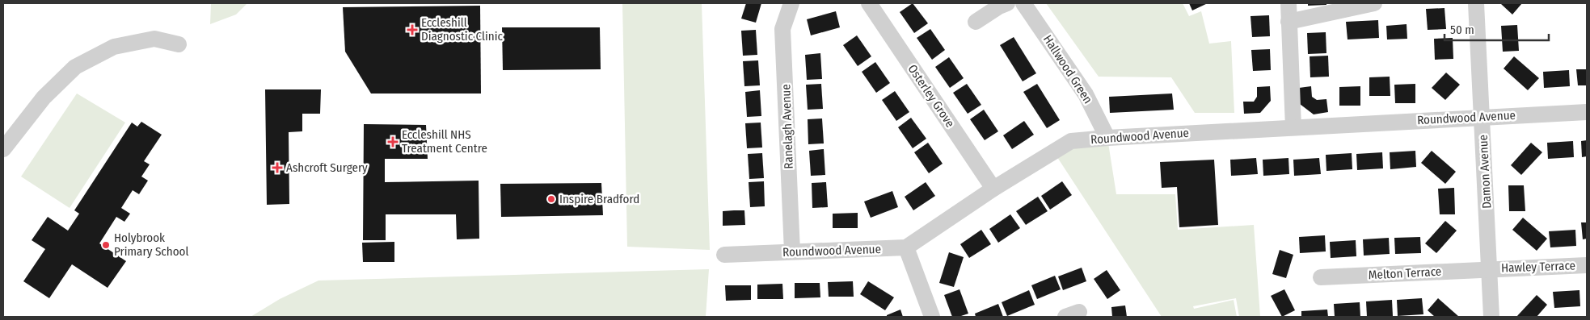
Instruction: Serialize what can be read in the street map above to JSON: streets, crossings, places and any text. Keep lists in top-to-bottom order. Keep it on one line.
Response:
{"streets":{"street":["Hallwood Green","Osterley Grove","Roundwood Avenue","Ranelagh Avenue","Damon Avenue","Hawley Terrace","Melton Terrace"]},"crossings":[["Hallwood Green","Roundwood Avenue"],["Osterley Grove","Roundwood Avenue"],["Roundwood Avenue","Ranelagh Avenue"],["Roundwood Avenue","Damon Avenue"],["Damon Avenue","Hawley Terrace"],["Damon Avenue","Melton Terrace"],["Hawley Terrace","Melton Terrace"]],"places":{"health":["Eccleshill Diagnostic Clinic","Eccleshill NHS Treatment Centre","Ashcroft Surgery"],"other":["Inspire Bradford","Holybrook Primary School"]},"scale_bar":"50 m"}
